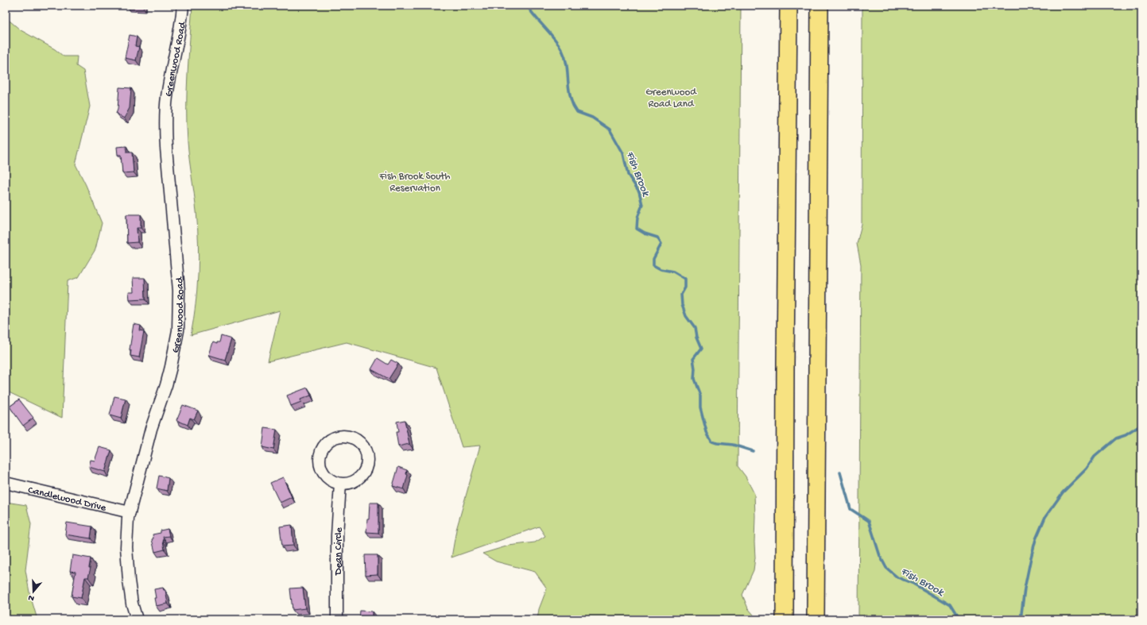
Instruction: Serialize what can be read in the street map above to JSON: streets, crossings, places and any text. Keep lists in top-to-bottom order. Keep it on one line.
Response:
{"streets":{"street":["Greenwood Road","Candlewood Drive","Dean Circle"]},"crossings":[["Greenwood Road","Candlewood Drive"]],"water":["Fish Brook"],"parks":["Greenwood Road Land","Fish Brook South Reservation"],"north":"bottom"}
